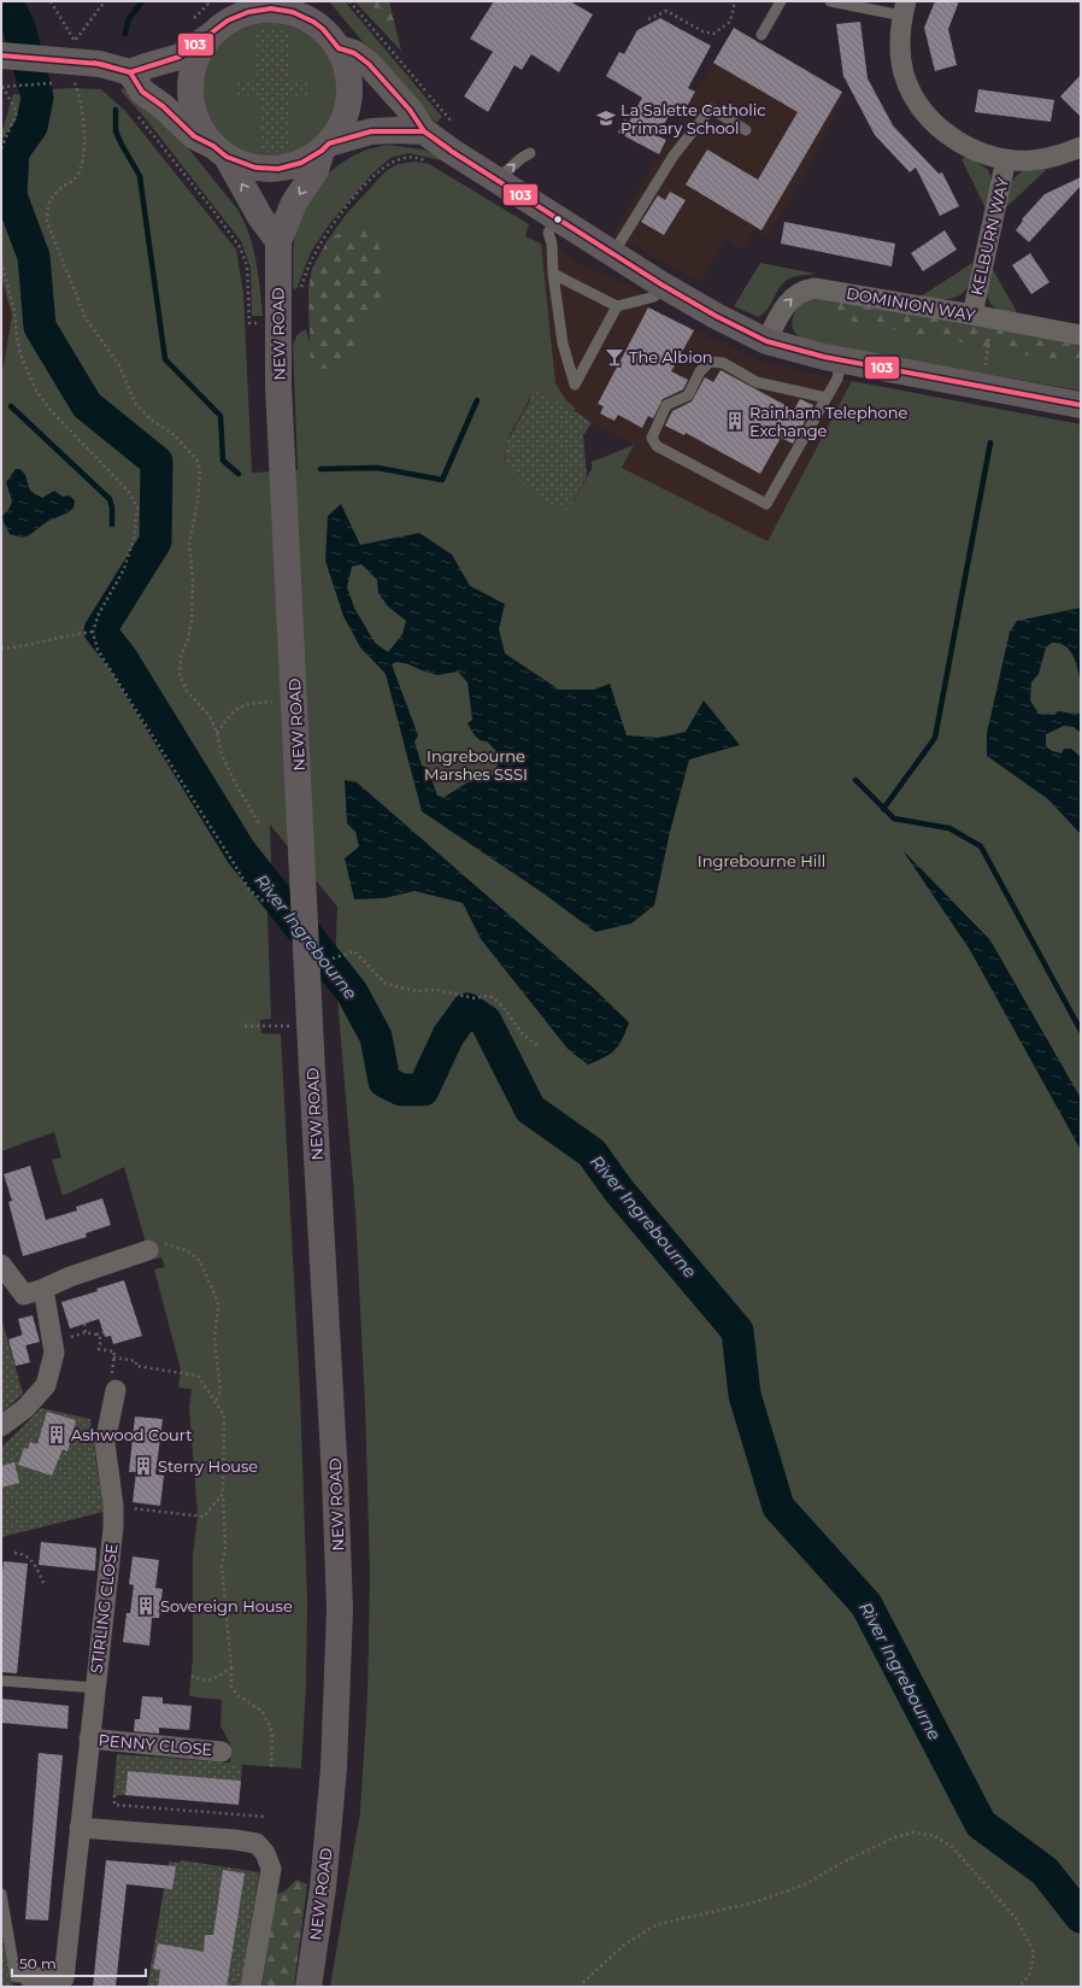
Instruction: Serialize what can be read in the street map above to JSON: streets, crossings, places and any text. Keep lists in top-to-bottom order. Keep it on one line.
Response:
{"streets":{"main road":["NEW ROAD"],"street":["KELBURN WAY","DOMINION WAY","STIRLING CLOSE","PENNY CLOSE"]},"crossings":[["KELBURN WAY","DOMINION WAY"],["STIRLING CLOSE","PENNY CLOSE"]],"one_way":["DOMINION WAY"],"water":["River Ingrebourne"],"parks":["Ingrebourne Marshes SSSI","Ingrebourne Hill"],"places":{"school or university":["La Salette Catholic Primary School"],"bar":["The Albion"],"building":["Rainham Telephone Exchange","Ashwood Court","Sterry House","Sovereign House"]},"lines":["transit line 103"],"scale_bar":"50 m"}
